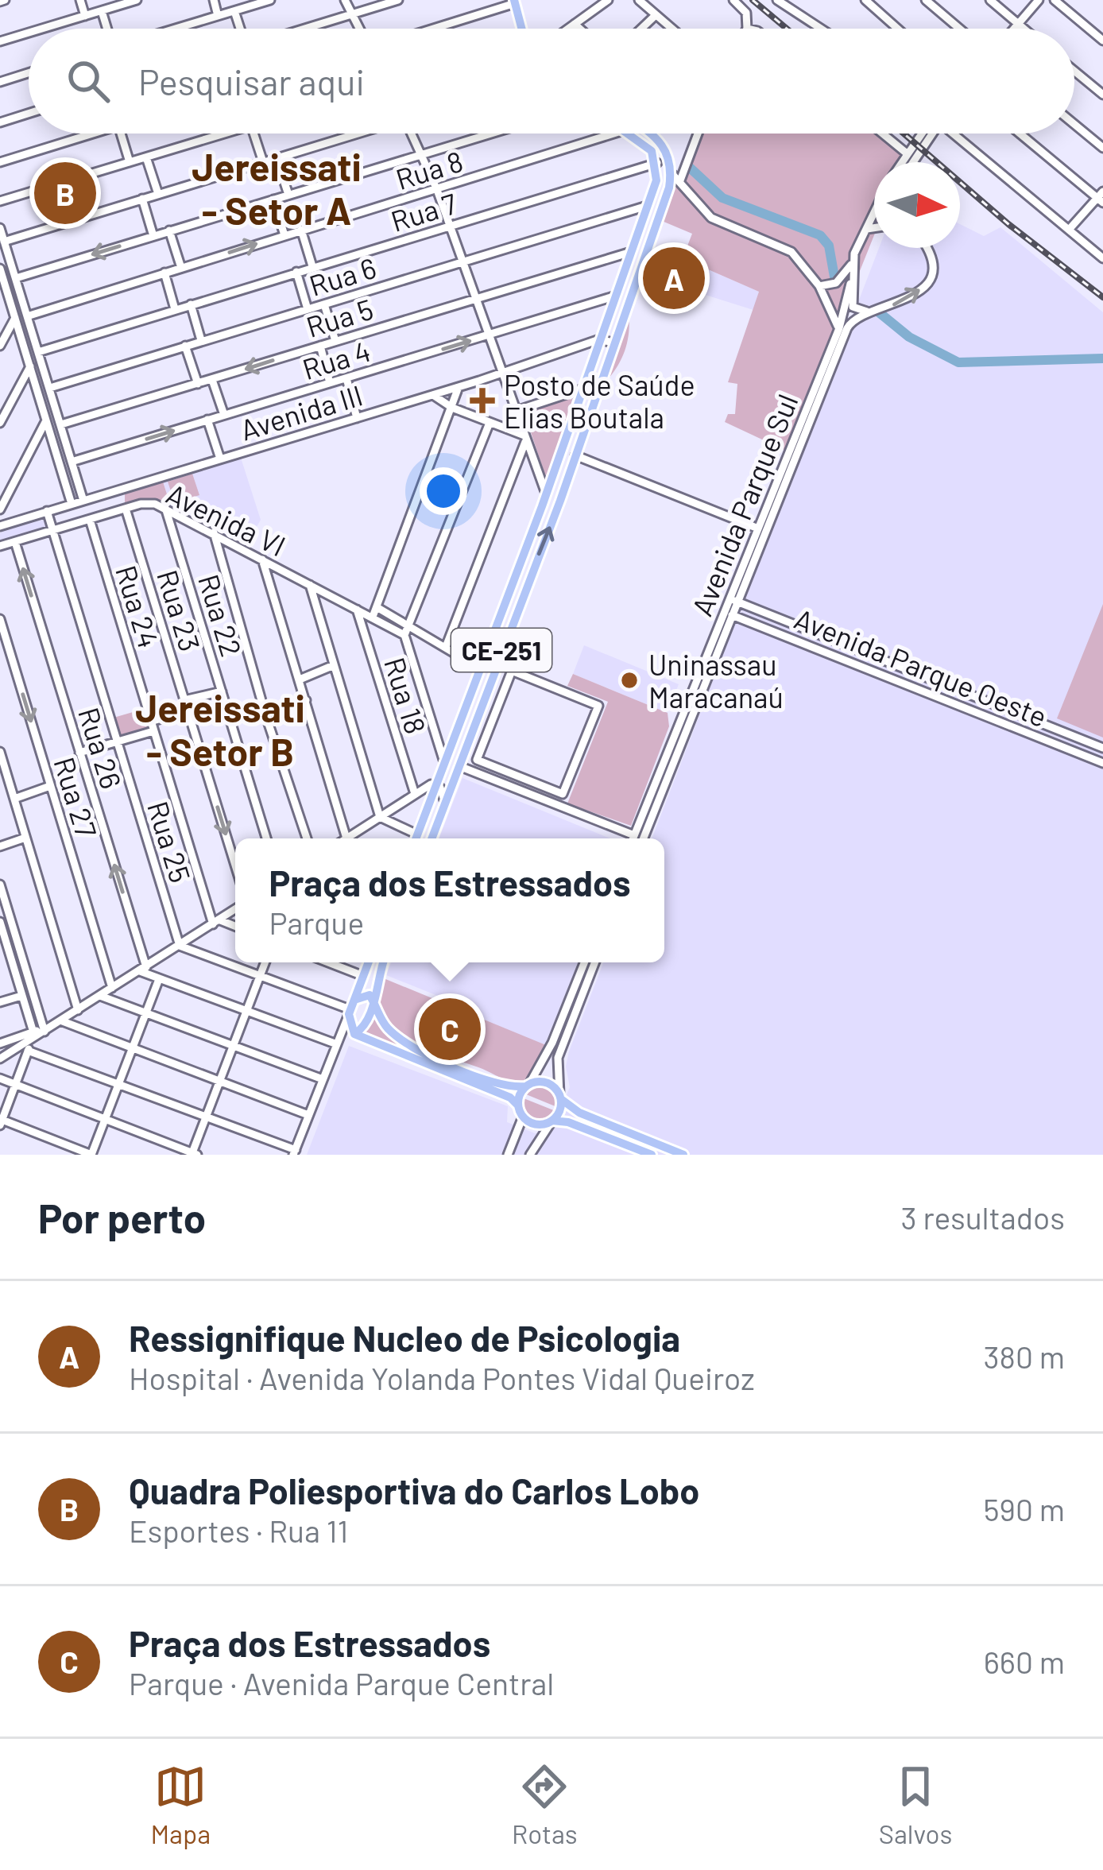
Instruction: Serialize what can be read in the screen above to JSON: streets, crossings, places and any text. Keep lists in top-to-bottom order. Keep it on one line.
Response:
{"streets":{"main road":["CE-251"],"street":["Rua 8","Rua 7","Rua 6","Rua 5","Rua 4","Avenida III","Avenida Parque Sul","Avenida VI","Rua 24","Rua 23","Rua 22","Avenida Parque Oeste","Rua 18","Rua 26","Rua 27","Rua 25"]},"crossings":[["Rua 7","CE-251"],["Rua 6","CE-251"],["Rua 5","CE-251"],["Rua 4","CE-251"],["Avenida III","Rua 23"],["Avenida III","CE-251"],["Avenida III","Rua 25"],["Avenida Parque Sul","Avenida Parque Oeste"],["Avenida VI","Rua 24"],["Avenida VI","Rua 23"],["Avenida VI","Rua 22"],["Avenida VI","Rua 18"],["Avenida VI","Rua 26"],["Avenida VI","Rua 25"]],"one_way":["Rua 4","Rua 23","Rua 26","Rua 27"],"districts":["Jereissati - Setor A","Jereissati - Setor B"],"places":{"health":["Posto de Saúde Elias Boutala"],"other":["Uninassau Maracanaú"]},"north":"right","page":{"search":"Pesquisar aqui","pins":["B","A","C"],"popup":["Praça dos Estressados","Parque"],"heading":["Por perto","3 resultados"],"list":[{"mark":"A","name":"Ressignifique Nucleo de Psicologia","note":"Hospital · Avenida Yolanda Pontes Vidal Queiroz","value":"380 m"},{"mark":"B","name":"Quadra Poliesportiva do Carlos Lobo","note":"Esportes · Rua 11","value":"590 m"},{"mark":"C","name":"Praça dos Estressados","note":"Parque · Avenida Parque Central","value":"660 m"}],"nav":["Mapa","Rotas","Salvos"]}}
